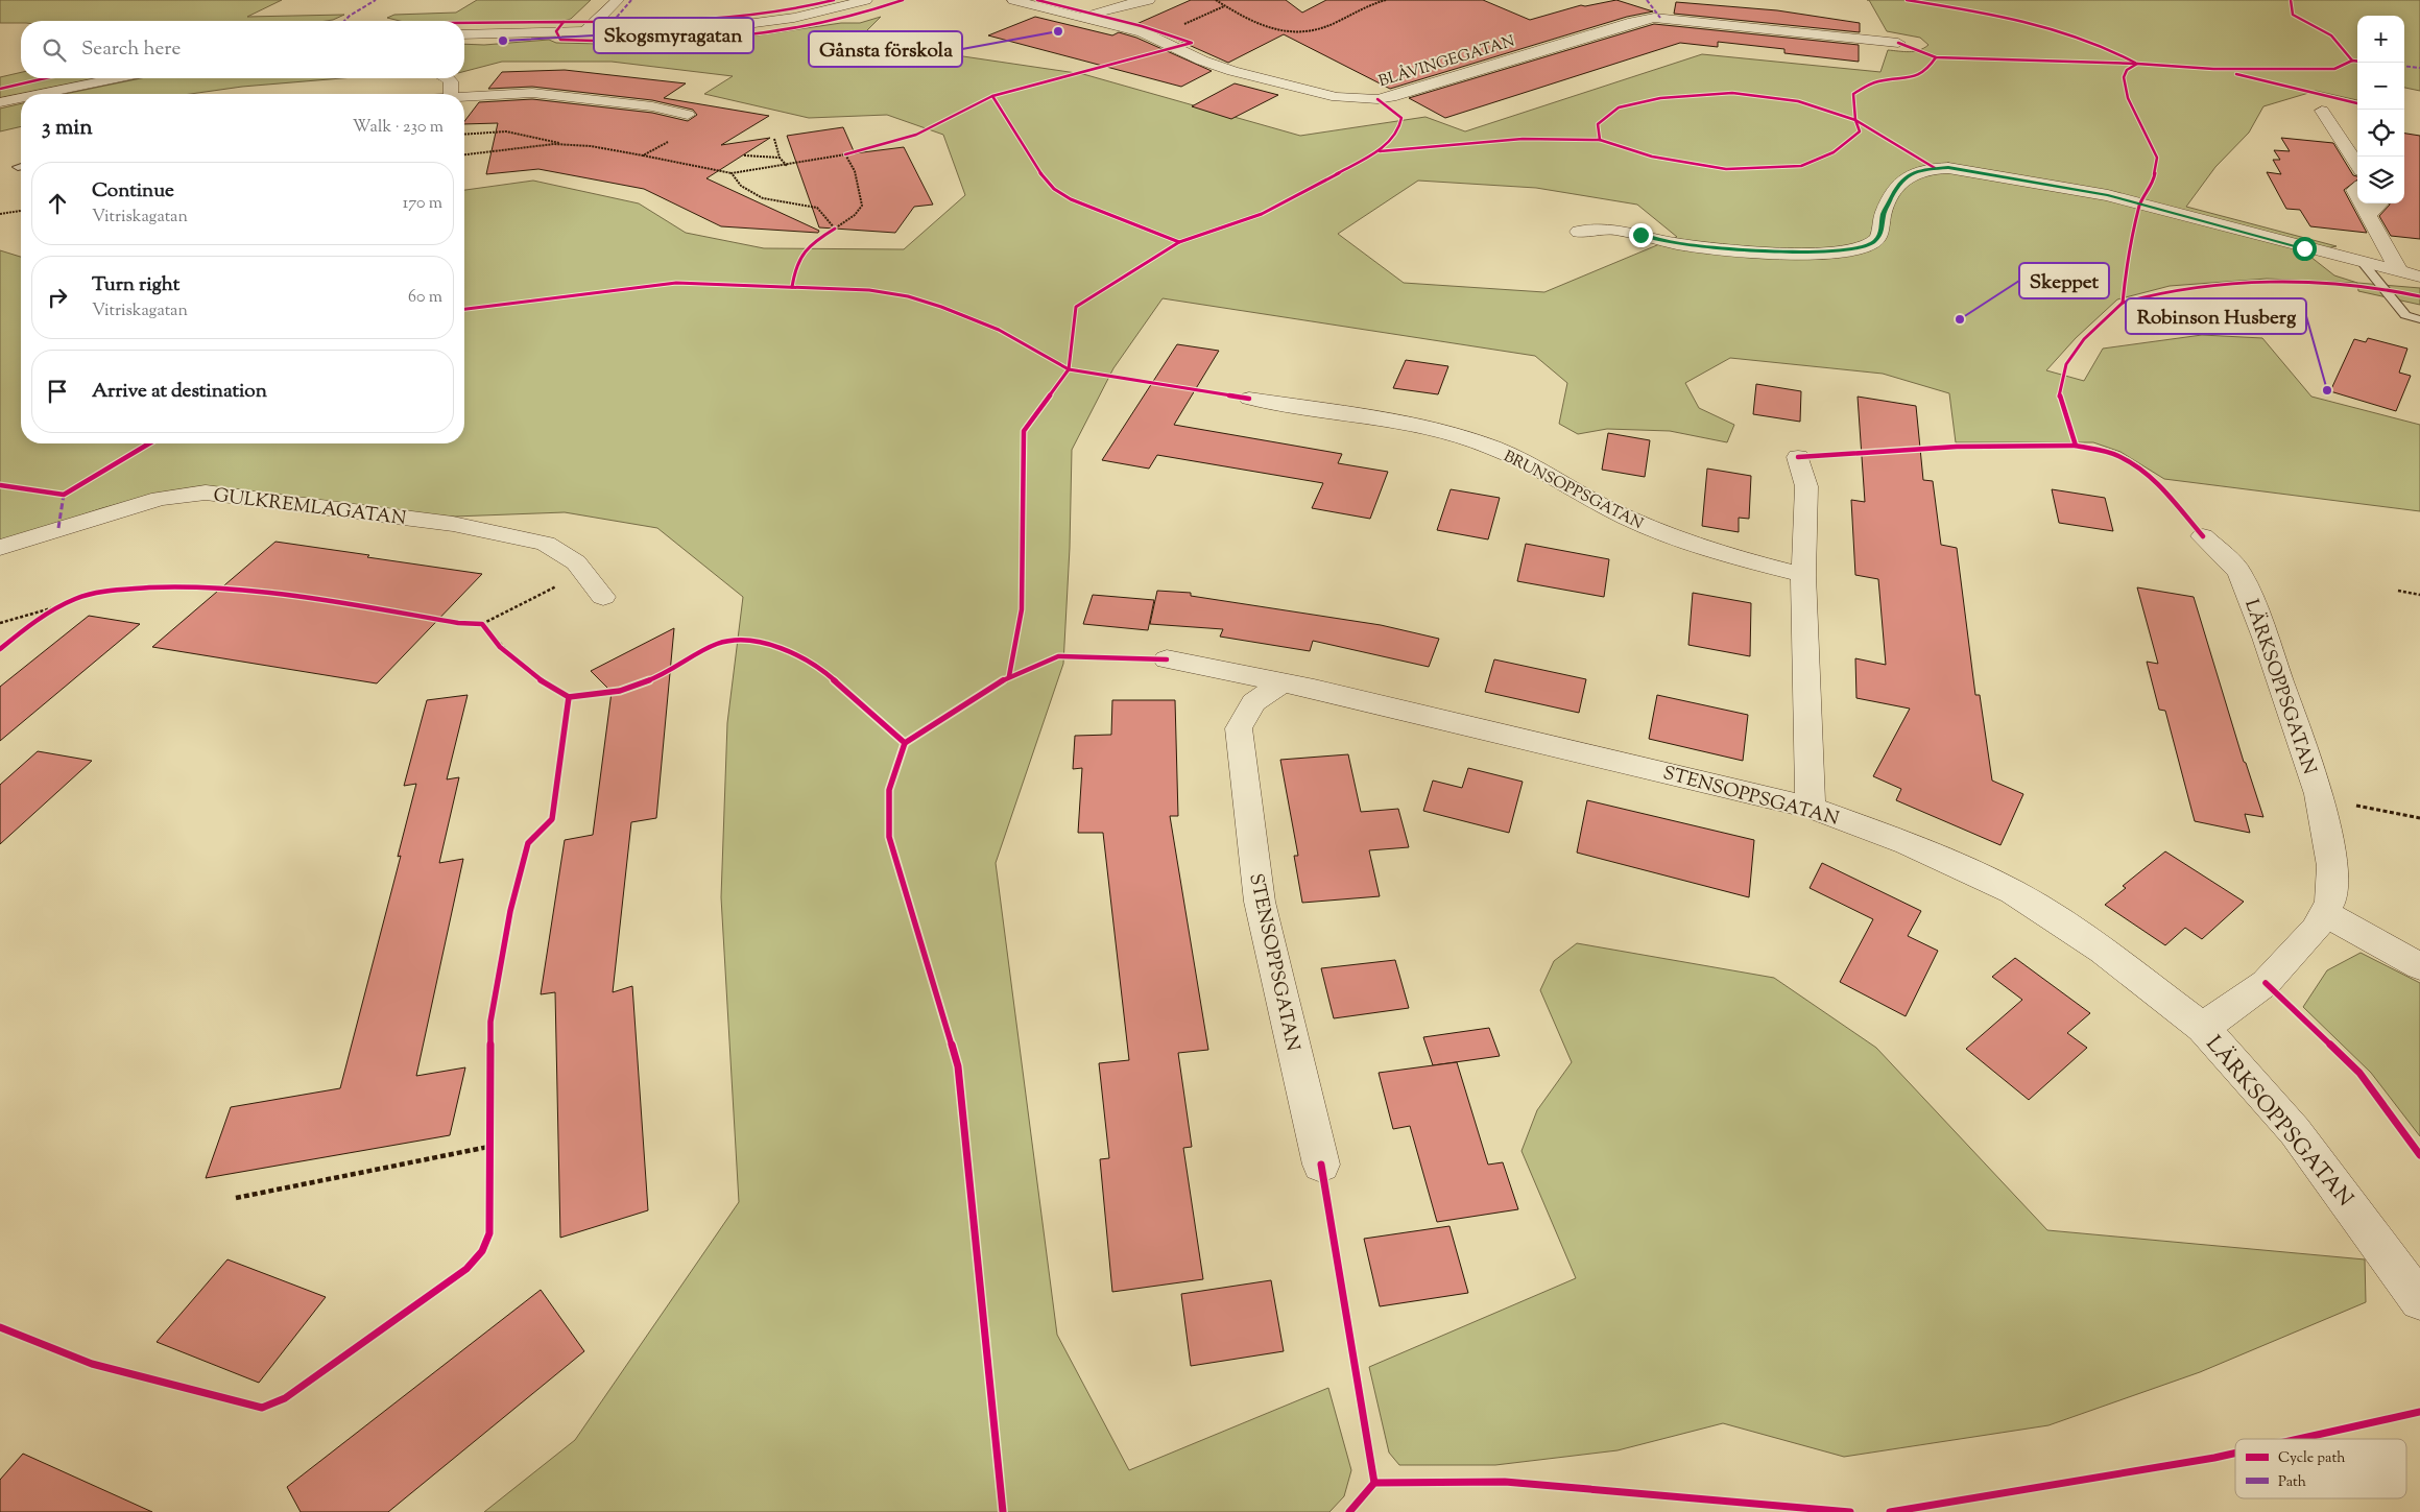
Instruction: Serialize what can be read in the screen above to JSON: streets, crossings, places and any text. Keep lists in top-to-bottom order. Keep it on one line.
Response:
{"streets":{"street":["BLÅVINGEGATAN","BRUNSOPPSGATAN","GULKREMLAGATAN","LÄRKSOPPSGATAN","STENSOPPSGATAN"]},"crossings":[["LÄRKSOPPSGATAN","STENSOPPSGATAN"]],"places":["Gånsta förskola","Skogsmyragatan","Skeppet","Robinson Husberg"],"legend":["Cycle path","Path"],"page":{"map_buttons":["+","−"],"search":"Search here","heading":["3 min","Walk · 230 m"],"list":[["Continue","Vitriskagatan","170 m"],["Turn right","Vitriskagatan","60 m"],"Arrive at destination"]}}
